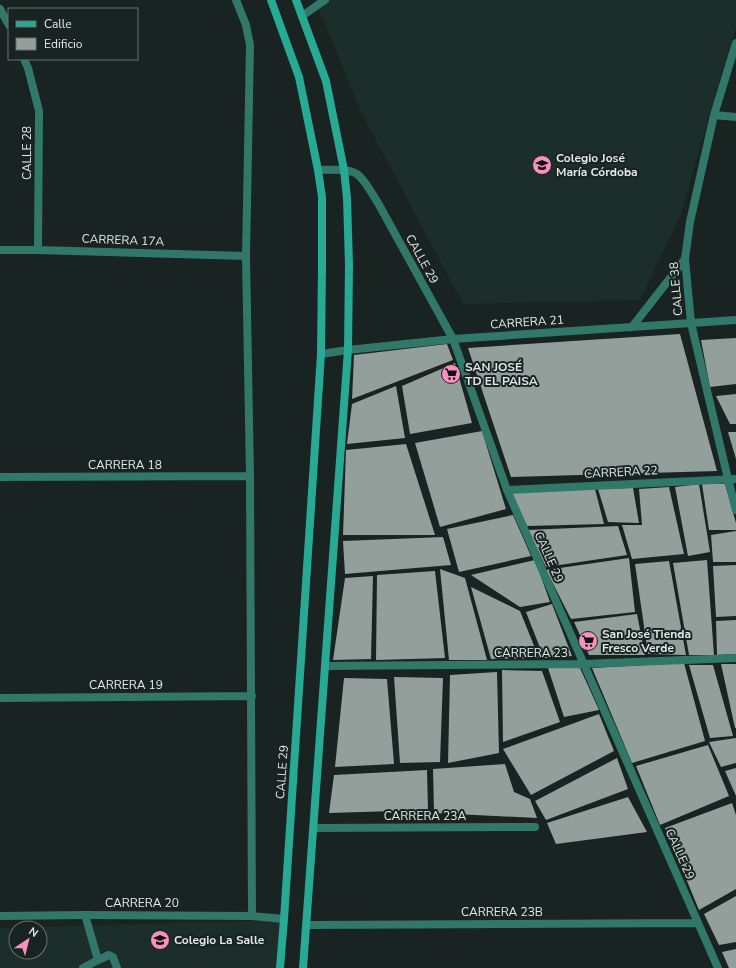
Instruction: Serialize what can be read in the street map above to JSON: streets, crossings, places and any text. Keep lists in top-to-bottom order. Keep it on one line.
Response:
{"streets":{"main road":["CALLE 29"],"street":["CALLE 28","CARRERA 17A","CALLE 38","CARRERA 21","CARRERA 18","CARRERA 22","CARRERA 23","CARRERA 19","CARRERA 23A","CARRERA 20","CARRERA 23B"]},"crossings":[["CALLE 28","CARRERA 17A"],["CALLE 29","CARRERA 21"],["CALLE 29","CARRERA 22"],["CALLE 29","CARRERA 23"],["CALLE 29","CARRERA 20"],["CALLE 29","CARRERA 23B"],["CALLE 38","CARRERA 21"],["CALLE 38","CARRERA 22"]],"places":{"school or university":["Colegio José María Córdoba","Colegio La Salle"],"supermarket":["SAN JOSÉ TD EL PAISA","San José Tienda Fresco Verde"]},"legend":["Calle","Edificio"],"north":"top right"}
